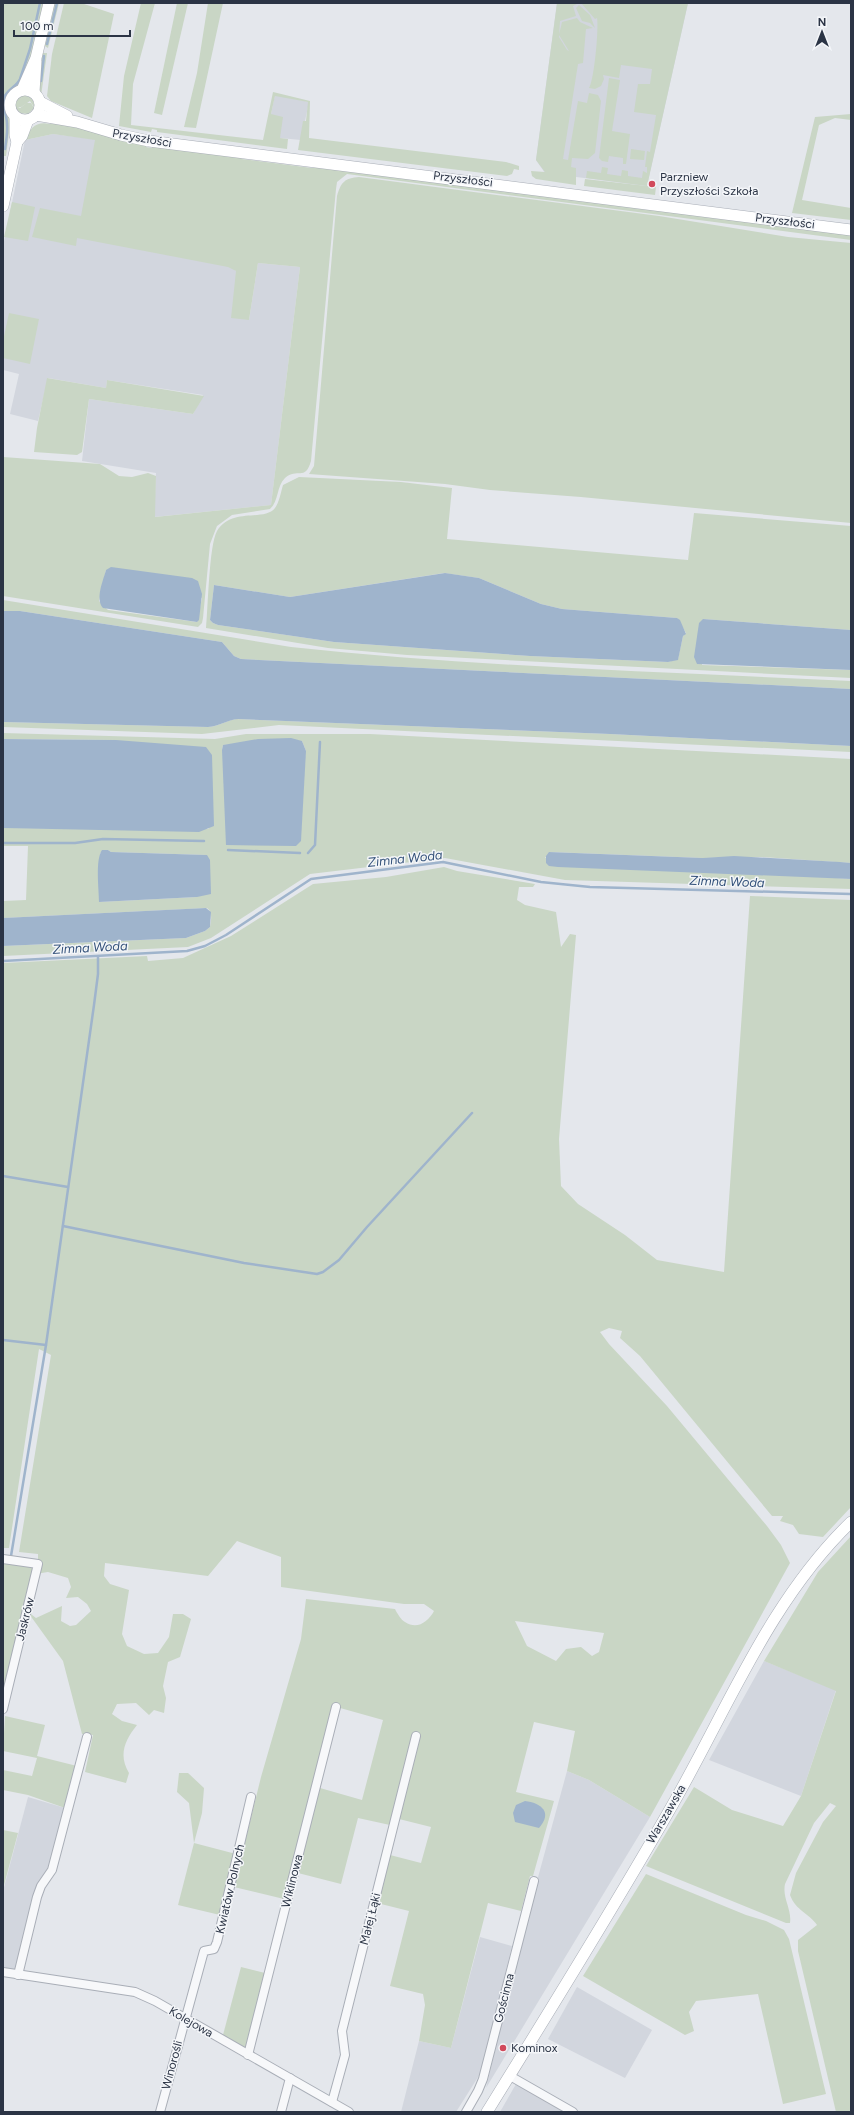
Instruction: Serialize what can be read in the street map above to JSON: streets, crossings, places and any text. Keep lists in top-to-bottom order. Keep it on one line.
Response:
{"streets":{"street":["Przyszłości","Jaskrów","Warszawska","Wiklinowa","Kwiatów Polnych","Małej Łąki","Gościnna","Kolejowa","Winorośli"]},"crossings":[["Wiklinowa","Kolejowa"],["Kwiatów Polnych","Kolejowa"],["Kwiatów Polnych","Winorośli"],["Małej Łąki","Kolejowa"],["Kolejowa","Winorośli"]],"water":["Zimna Woda"],"places":["Parzniew Przyszłości Szkoła","Kominox"],"scale_bar":"100 m","north":"top"}
